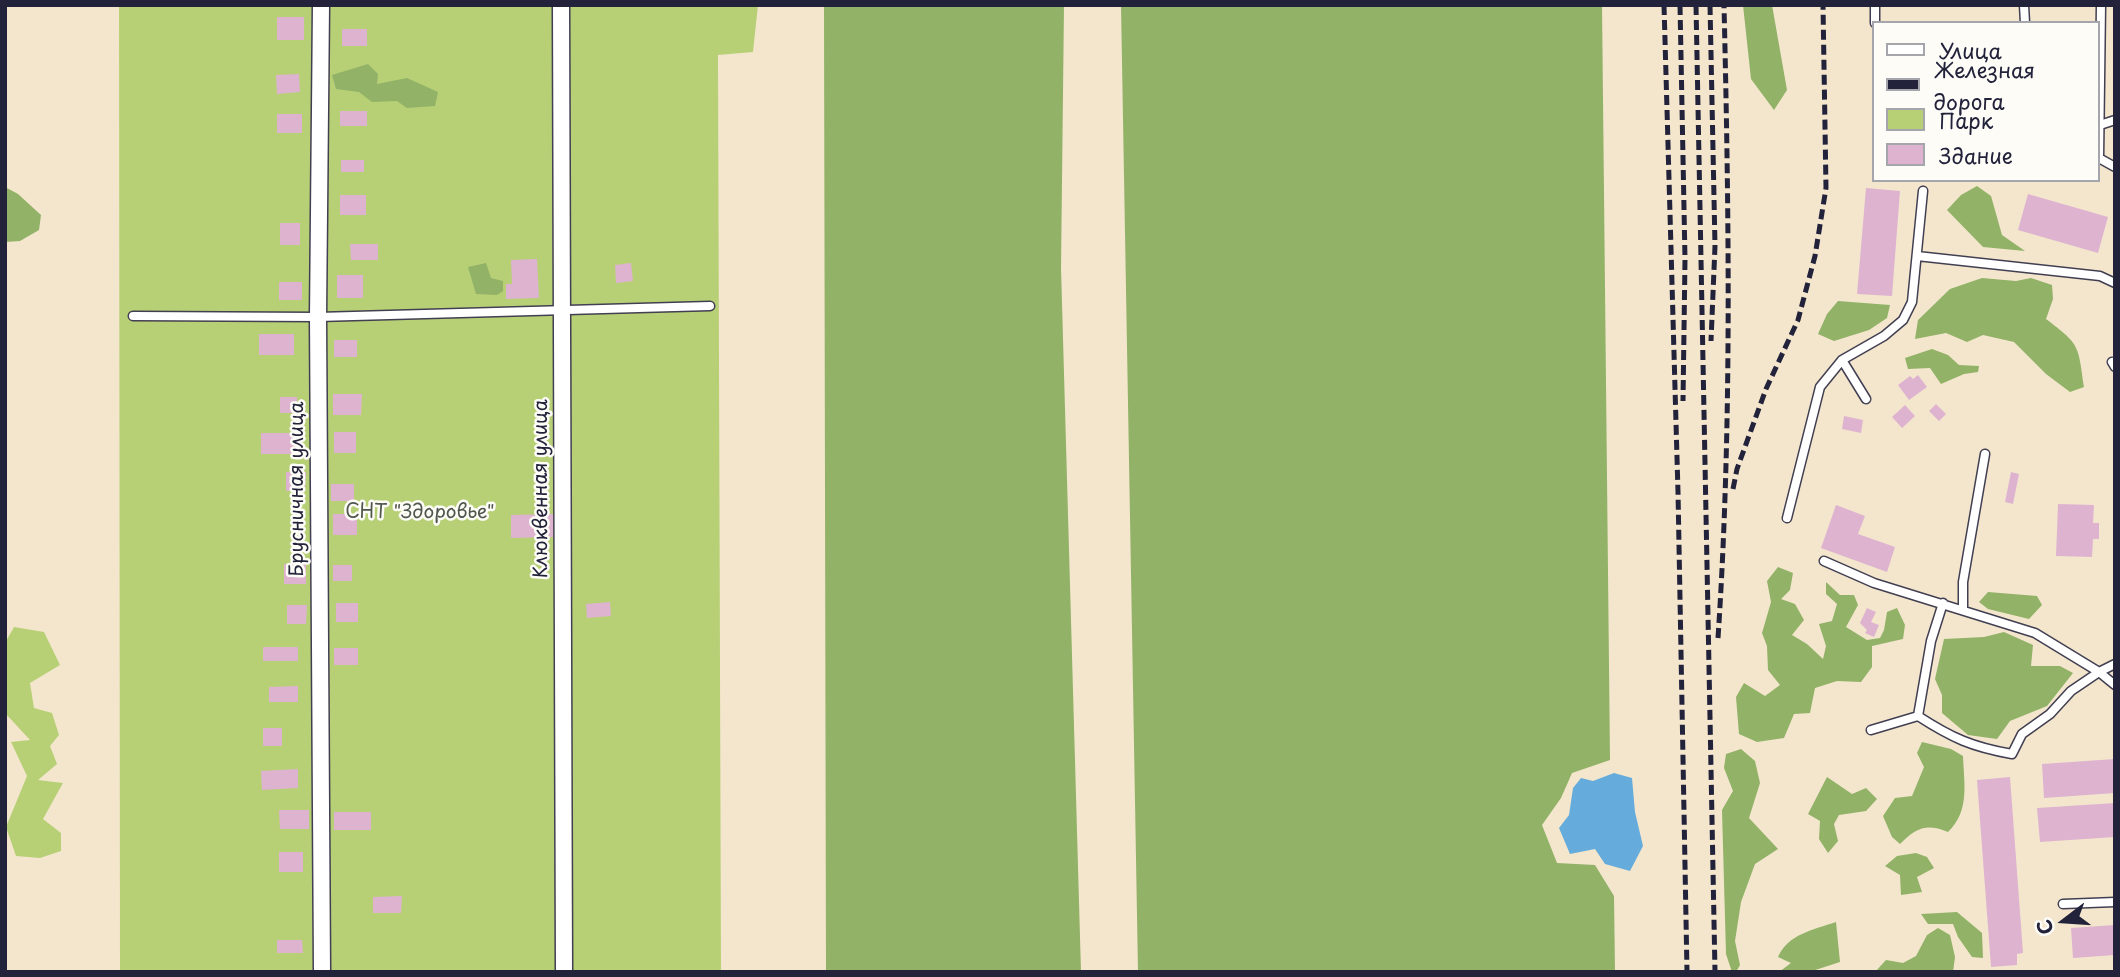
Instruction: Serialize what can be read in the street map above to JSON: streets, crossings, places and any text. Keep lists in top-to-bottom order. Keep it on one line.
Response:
{"streets":{"street":["Брусничная улица","Клюквенная улица"]},"parks":["СНТ \"Здоровье\""],"legend":["Улица","Железная дорога","Парк","Здание"],"north":"left"}
